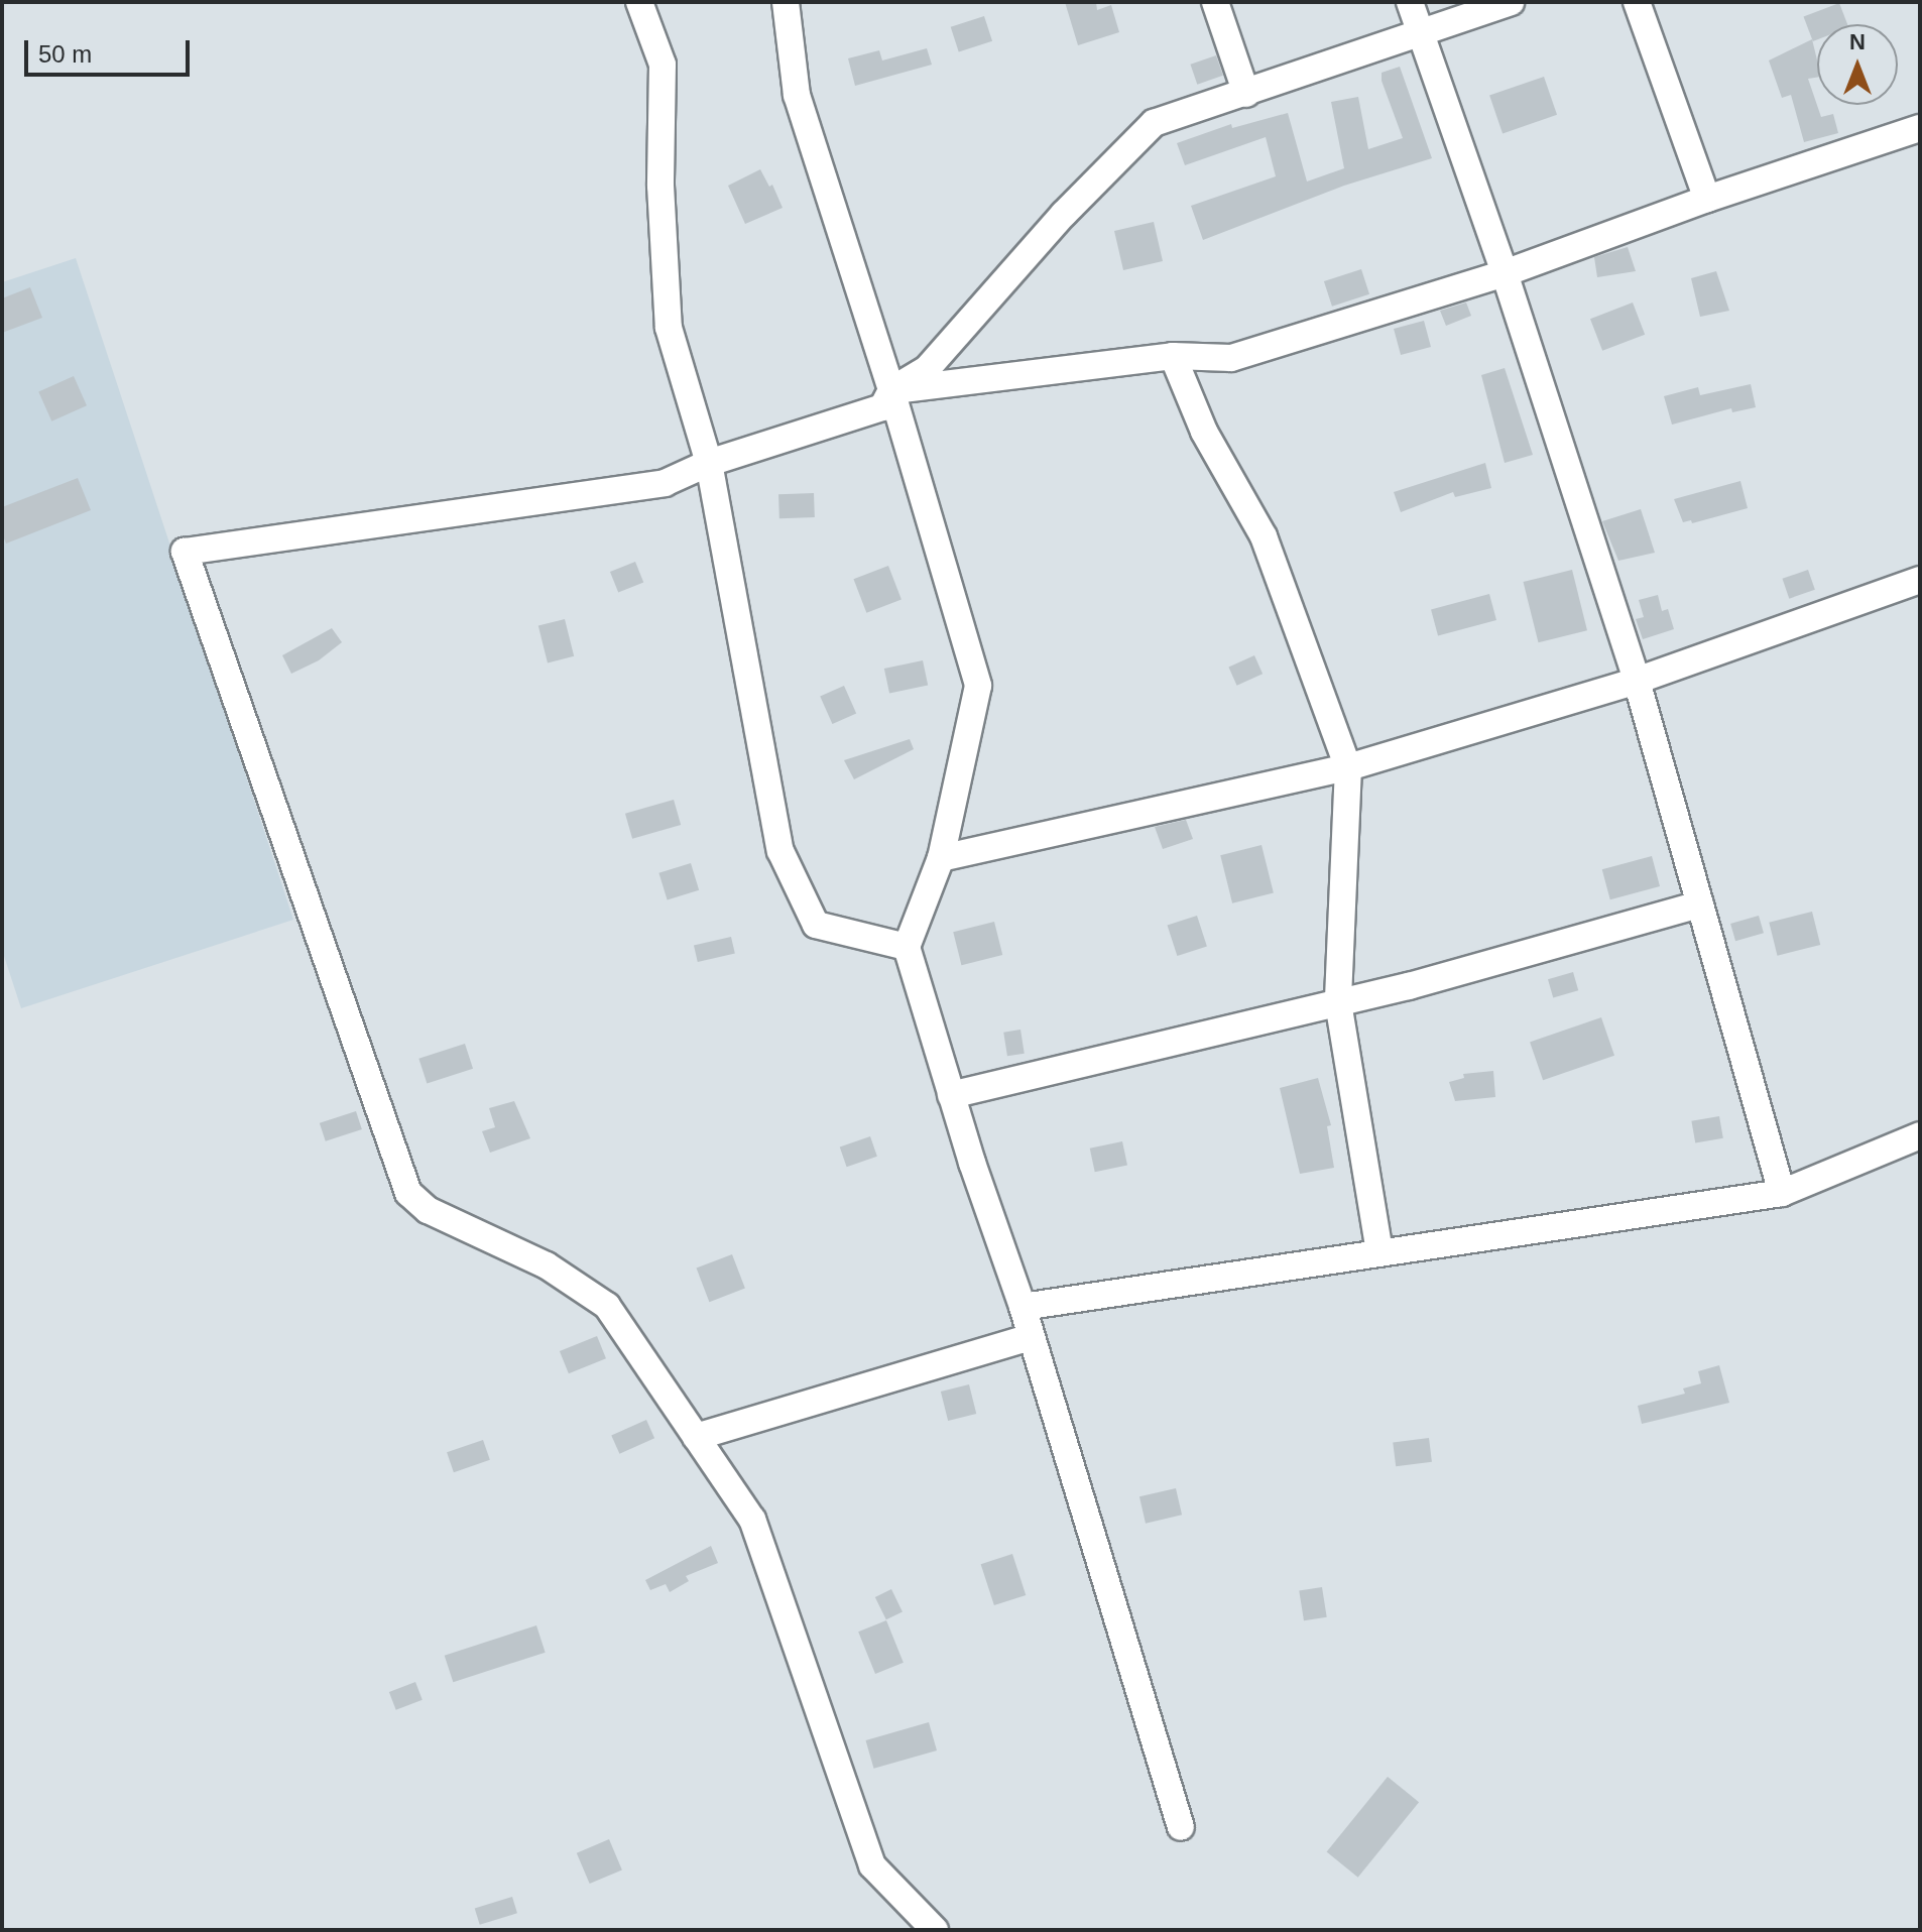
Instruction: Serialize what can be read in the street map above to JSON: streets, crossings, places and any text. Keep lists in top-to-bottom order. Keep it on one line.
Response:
{"scale_bar":"50 m","north":"top"}
